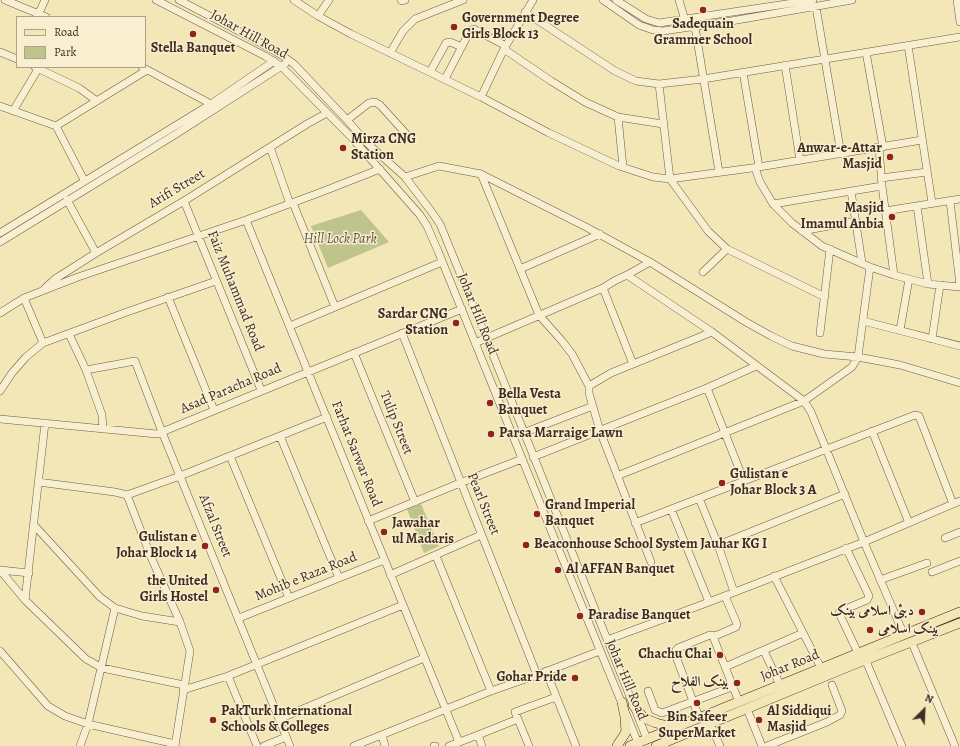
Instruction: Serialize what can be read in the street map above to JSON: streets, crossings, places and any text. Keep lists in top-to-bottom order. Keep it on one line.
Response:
{"streets":{"main road":["Johar Road"],"street":["Johar Hill Road","Arifi Street","Faiz Muhammad Road","Asad Paracha Road","Tulip Street","Farhat Sarwar Road","Pearl Street","Afzal Street","Mohib e Raza Road"]},"crossings":[["Johar Hill Road","Arifi Street"],["Johar Hill Road","Asad Paracha Road"],["Johar Hill Road","Johar Road"],["Arifi Street","Faiz Muhammad Road"],["Faiz Muhammad Road","Asad Paracha Road"],["Asad Paracha Road","Tulip Street"],["Asad Paracha Road","Farhat Sarwar Road"],["Asad Paracha Road","Pearl Street"],["Asad Paracha Road","Afzal Street"],["Farhat Sarwar Road","Mohib e Raza Road"],["Afzal Street","Mohib e Raza Road"]],"parks":["Hill Lock Park"],"places":["Sadequain Grammer School","Government Degree Girls Block 13","Stella Banquet","Mirza CNG Station","Anwar-e-Attar Masjid","Masjid Imamul Anbia","Sardar CNG Station","Bella Vesta Banquet","Parsa Marraige Lawn","Gulistan e Johar Block 3 A","Grand Imperial Banquet","Jawahar ul Madaris","Beaconhouse School System Jauhar KG I","Gulistan e Johar Block 14","Al AFFAN Banquet","the United Girls Hostel","دبئی اسلامی بینک","Paradise Banquet","بینک اسلامی","Chachu Chai","Gohar Pride","بینک الفلاح","Bin Safeer SuperMarket","PakTurk International Schools & Colleges","Al Siddiqui Masjid"],"legend":["Road","Park"],"north":"top right"}
